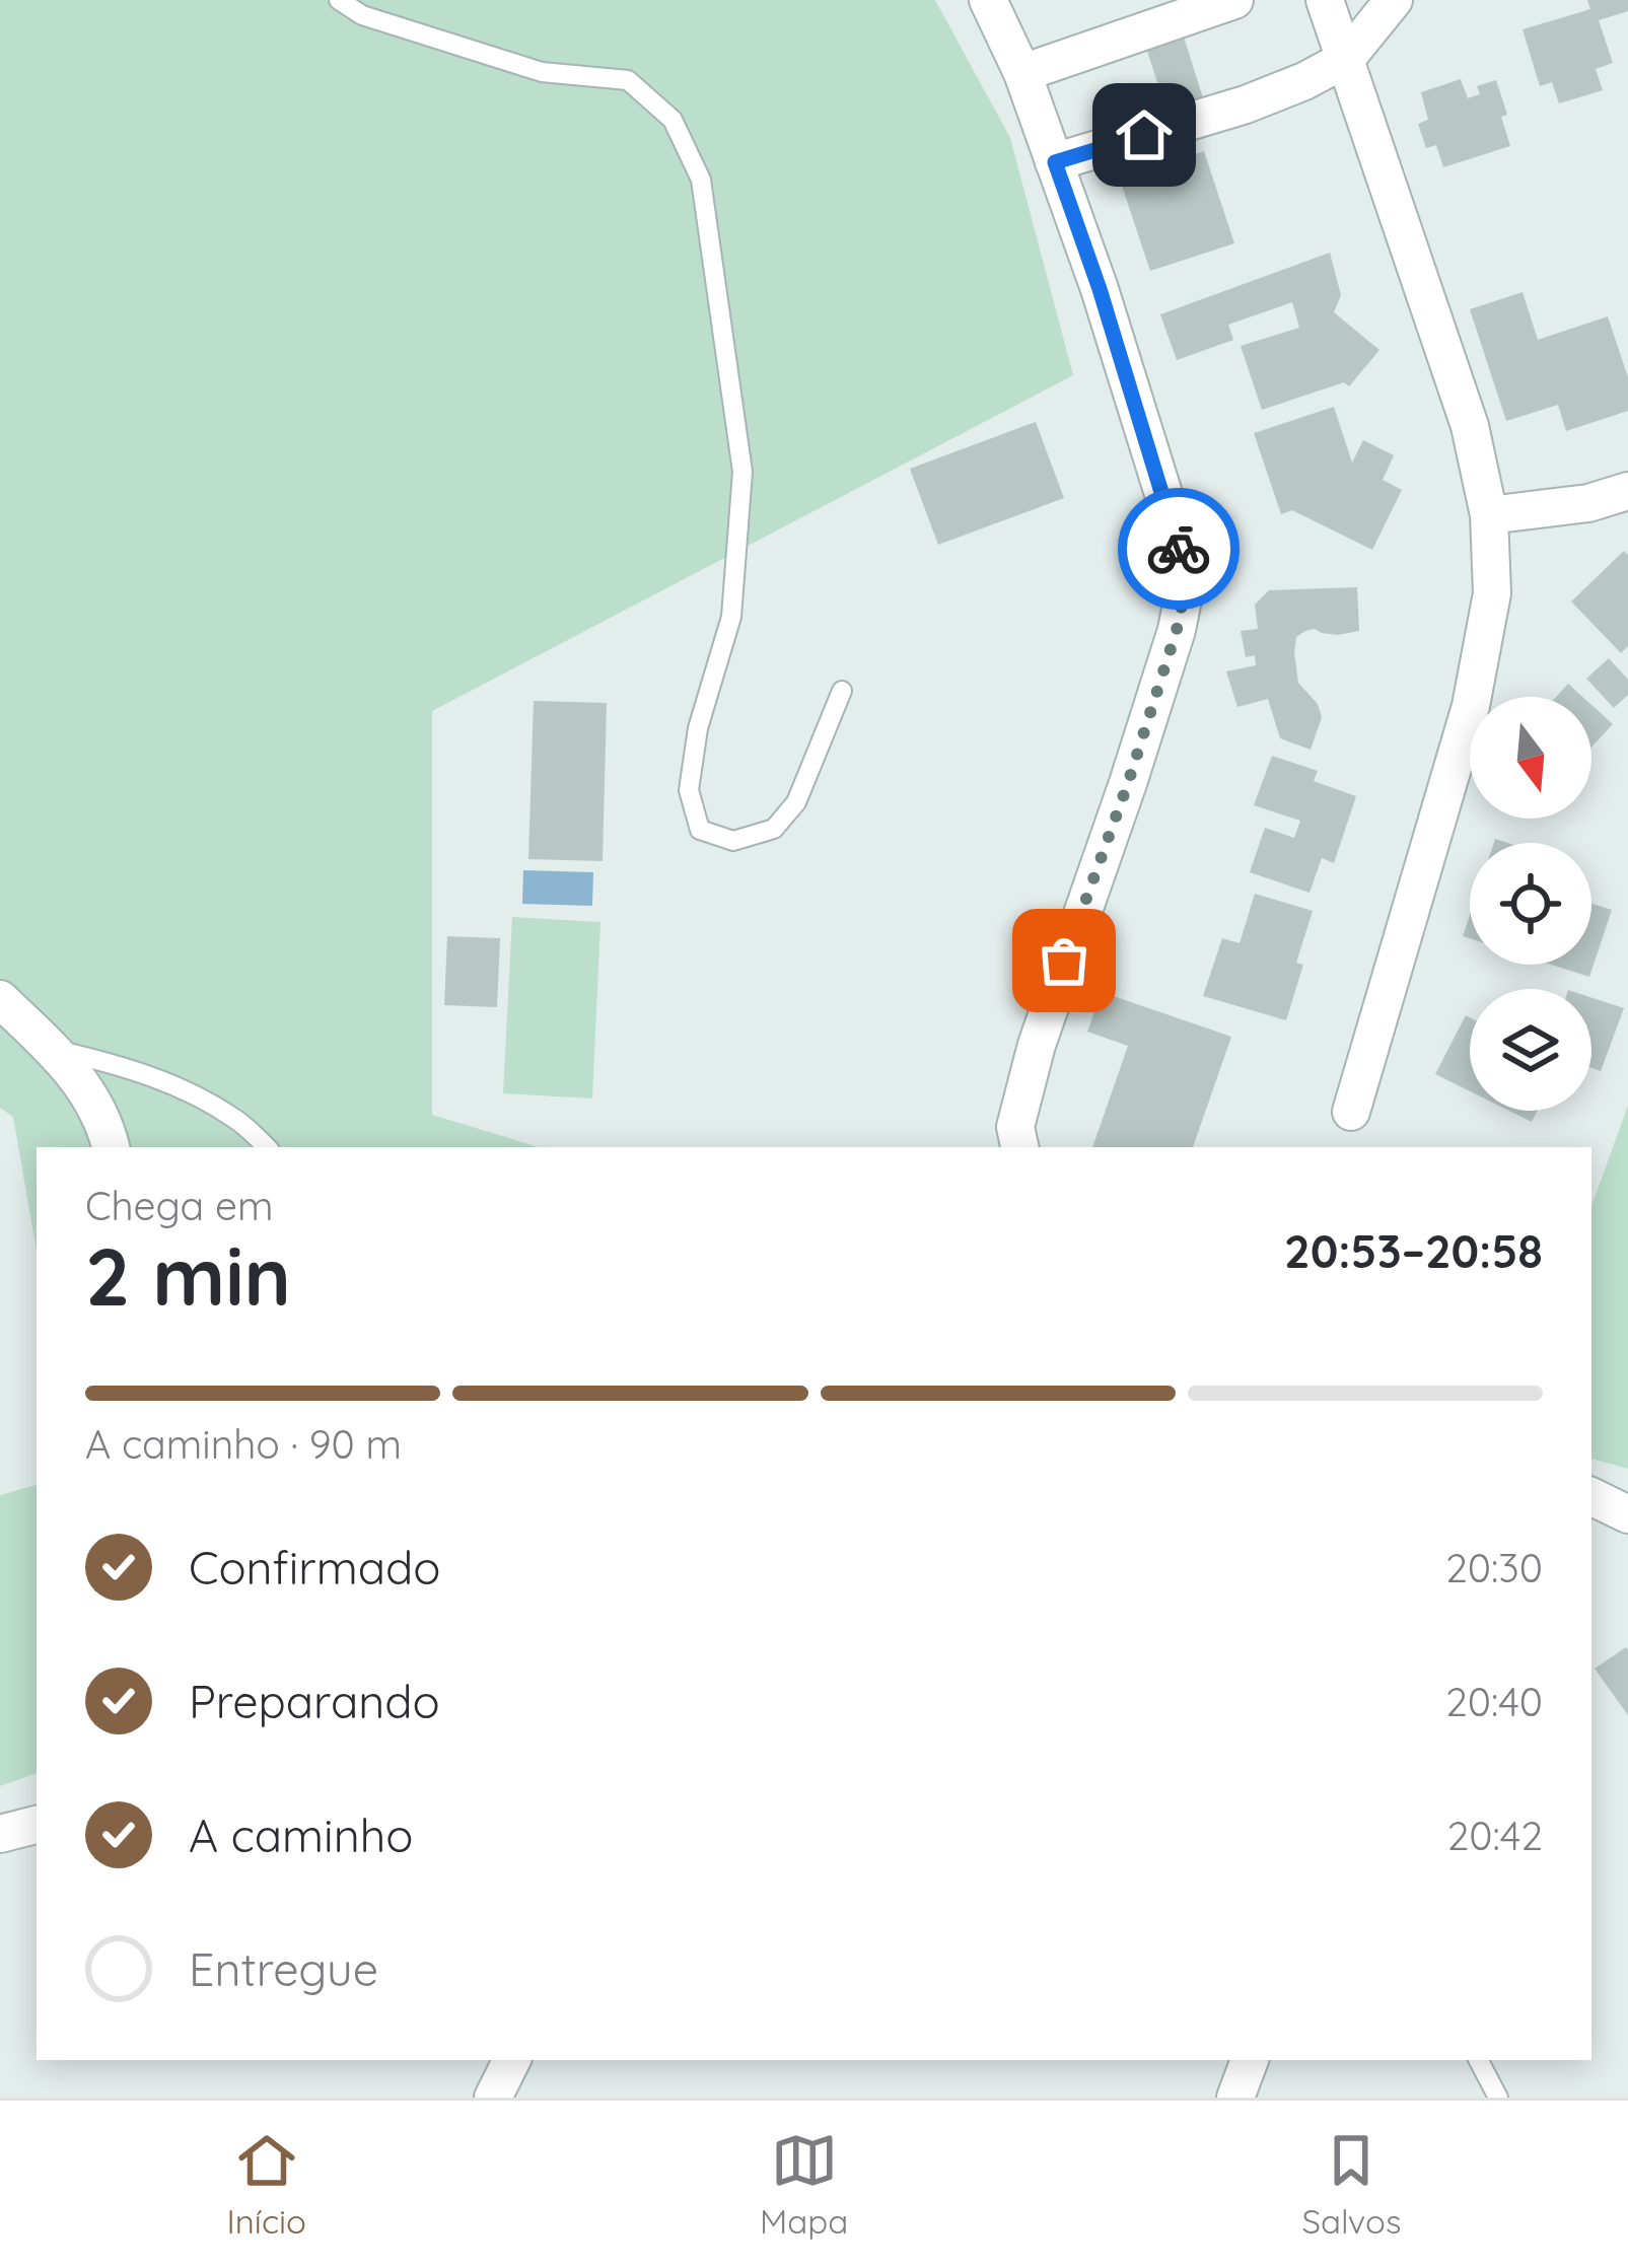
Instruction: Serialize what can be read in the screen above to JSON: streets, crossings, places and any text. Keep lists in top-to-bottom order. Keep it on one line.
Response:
{"north":"bottom","page":{"heading":["2 min","Chega em","20:53–20:58"],"bar":"A caminho · 90 m","list":[["Confirmado","20:30"],["Preparando","20:40"],["A caminho","20:42"],"Entregue"],"tabs":["Início","Mapa","Salvos"]}}
